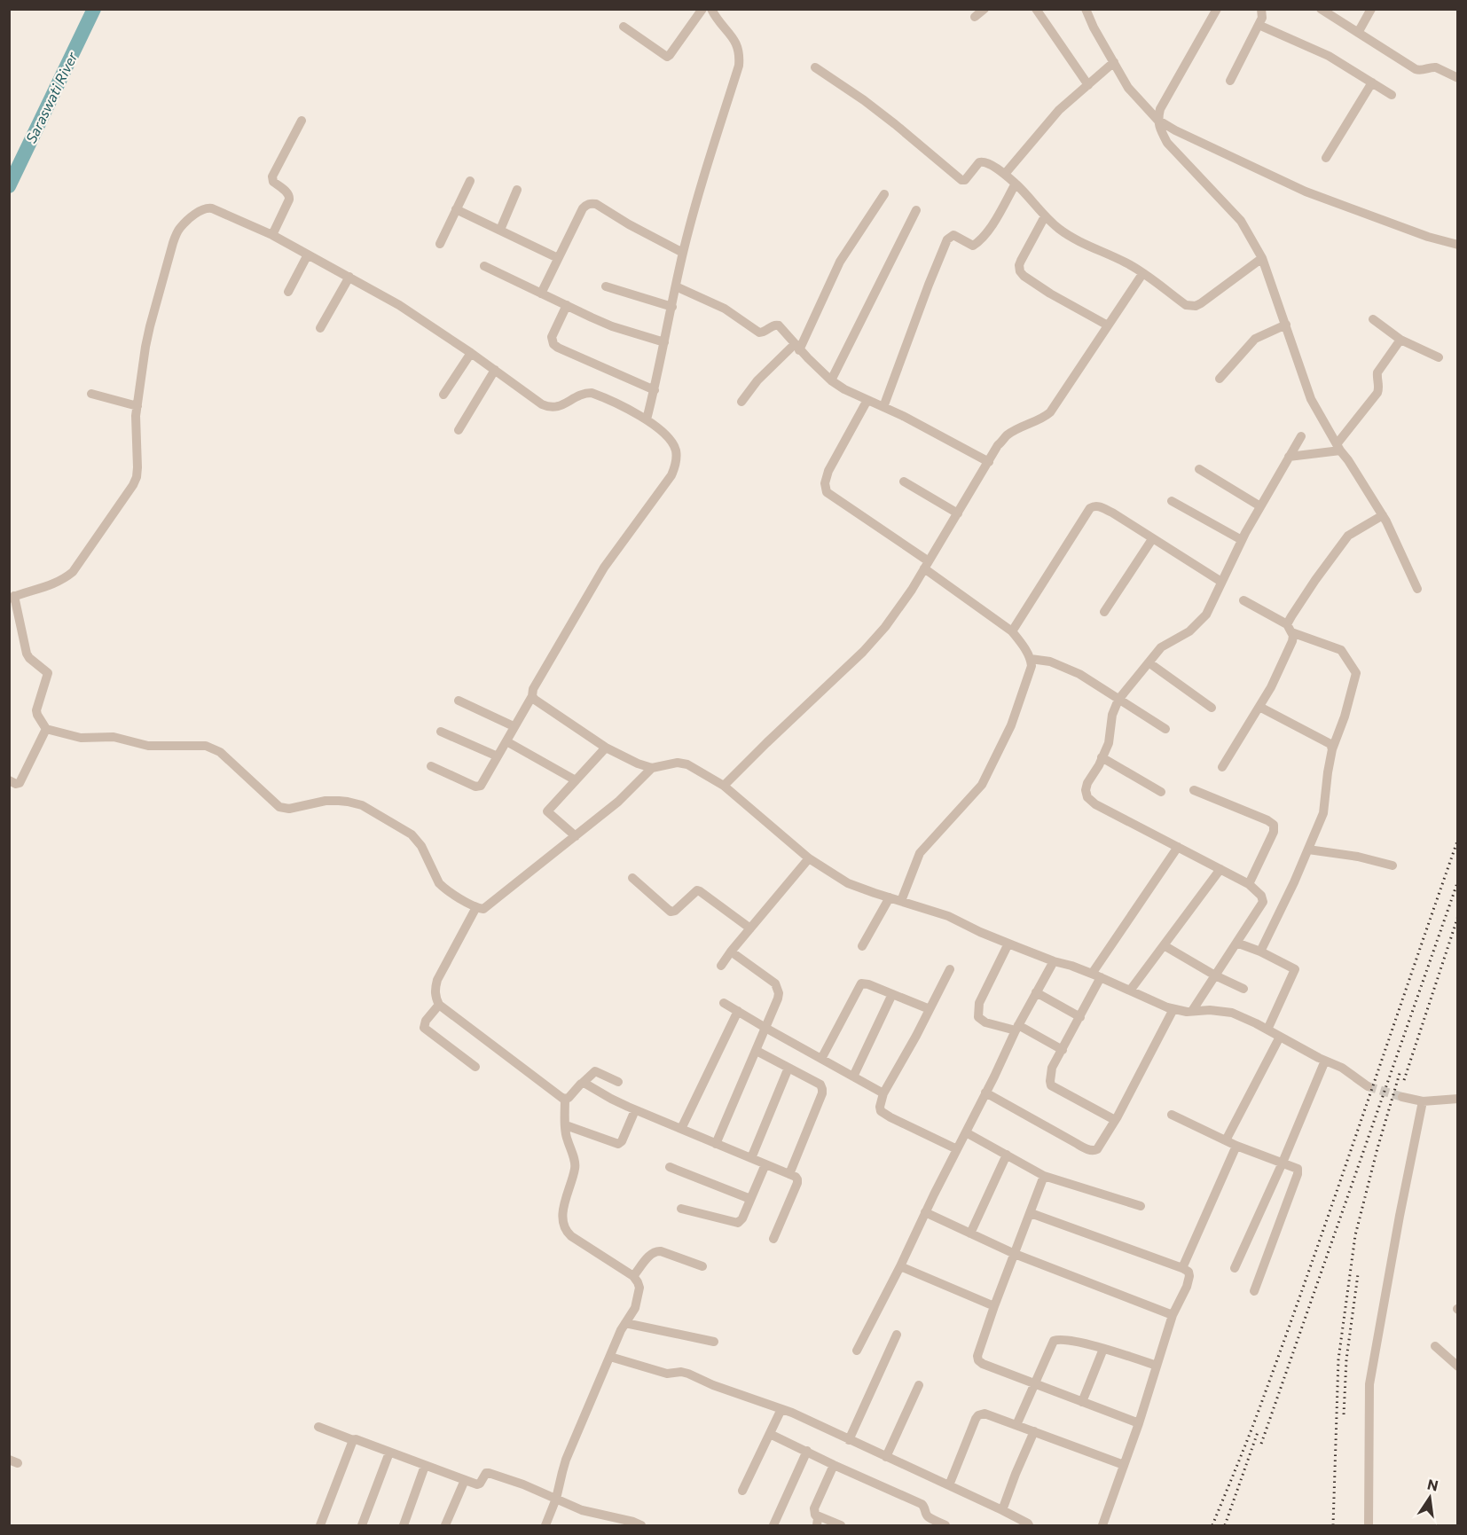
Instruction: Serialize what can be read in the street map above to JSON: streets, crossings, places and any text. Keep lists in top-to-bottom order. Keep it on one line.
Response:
{"water":["Saraswati River"],"north":"top"}
